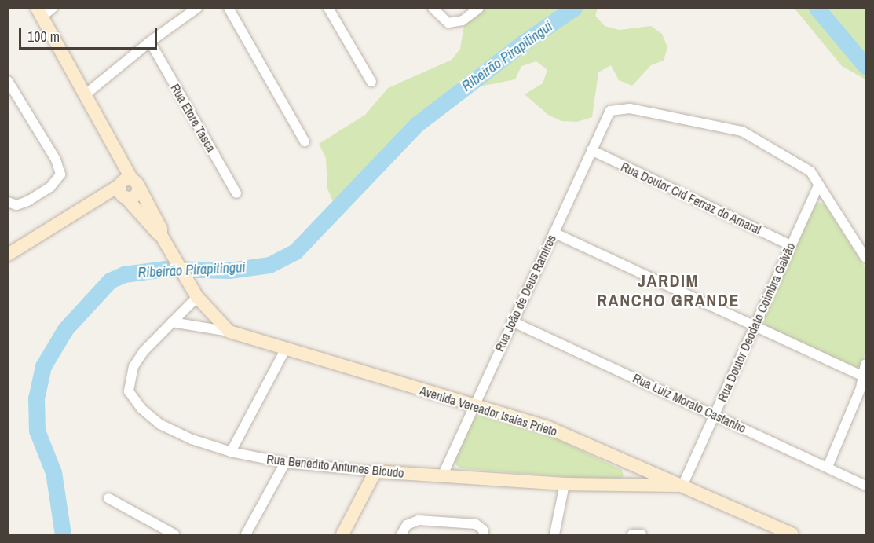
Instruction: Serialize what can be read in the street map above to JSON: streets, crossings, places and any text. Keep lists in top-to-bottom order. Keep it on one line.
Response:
{"streets":{"main road":["Avenida Vereador Isaías Prieto","Rua Benedito Antunes Bicudo"],"street":["Rua Etore Tasca","Rua Doutor Cid Ferraz do Amaral","Rua João de Deus Ramires","Rua Doutor Deodato Coimbra Galvão","Rua Luiz Morato Castanho"]},"crossings":[["Rua Doutor Cid Ferraz do Amaral","Rua João de Deus Ramires"],["Rua Doutor Cid Ferraz do Amaral","Rua Doutor Deodato Coimbra Galvão"],["Rua João de Deus Ramires","Rua Doutor Deodato Coimbra Galvão"],["Rua João de Deus Ramires","Rua Luiz Morato Castanho"],["Rua João de Deus Ramires","Avenida Vereador Isaías Prieto"],["Rua João de Deus Ramires","Rua Benedito Antunes Bicudo"],["Rua Doutor Deodato Coimbra Galvão","Rua Luiz Morato Castanho"],["Rua Doutor Deodato Coimbra Galvão","Avenida Vereador Isaías Prieto"],["Rua Doutor Deodato Coimbra Galvão","Rua Benedito Antunes Bicudo"],["Avenida Vereador Isaías Prieto","Rua Benedito Antunes Bicudo"]],"districts":["JARDIM RANCHO GRANDE"],"water":["Ribeirão Pirapitingui"],"scale_bar":"100 m"}
